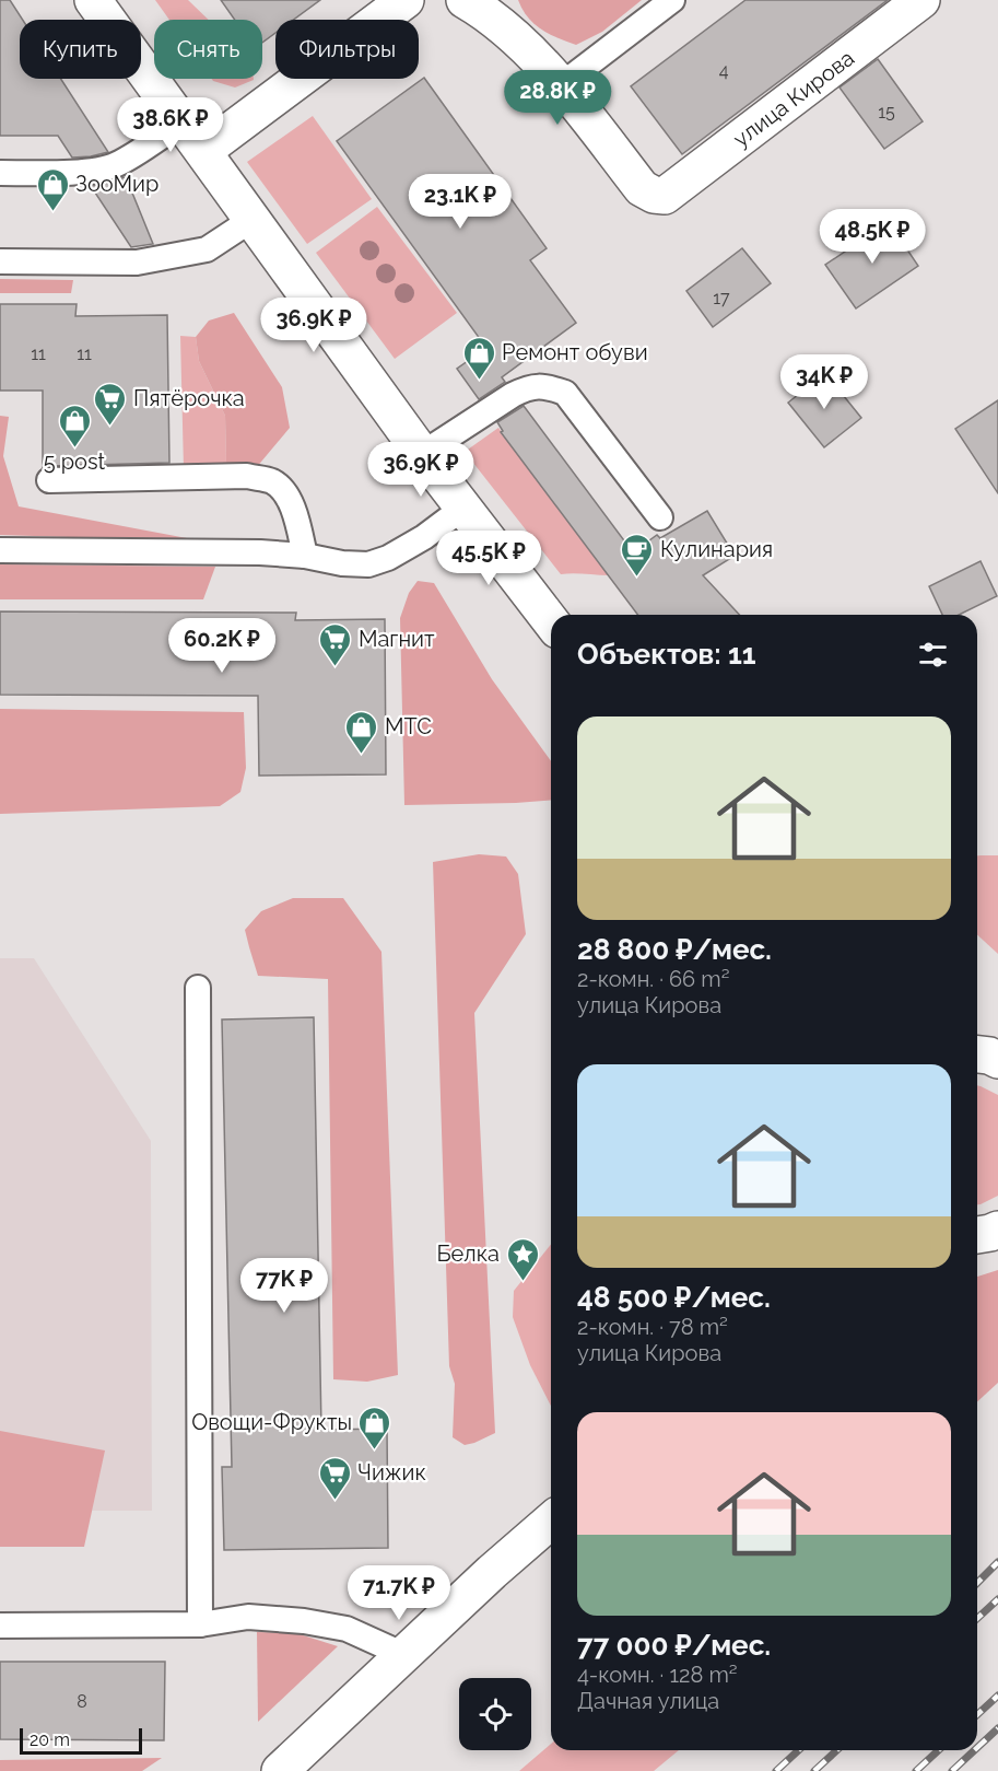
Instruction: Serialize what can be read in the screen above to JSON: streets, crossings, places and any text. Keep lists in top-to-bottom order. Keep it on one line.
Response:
{"streets":{"street":["улица Кирова"]},"places":{"shop":["ЗооМир","Ремонт обуви","5 post","МТС","Овощи-Фрукты"],"supermarket":["Пятёрочка","Магнит","Чижик"],"cafe":["Кулинария"],"place":["Белка"]},"house_numbers":["4","15","17","11","11","8"],"scale_bar":"20 m","page":{"chip":["Купить","Снять","Фильтры"],"price":["28.8K ₽","38.6K ₽","23.1K ₽","48.5K ₽","36.9K ₽","34K ₽","36.9K ₽","45.5K ₽","60.2K ₽","77K ₽","71.7K ₽"],"heading":"Объектов: 11","list":[{"name":"28 800 ₽/мес.","note":"2-комн. · 66 m² · улица Кирова"},{"name":"48 500 ₽/мес.","note":"2-комн. · 78 m² · улица Кирова"},{"name":"77 000 ₽/мес.","note":"4-комн. · 128 m² · Дачная улица"}],"scale":"20 m"}}
